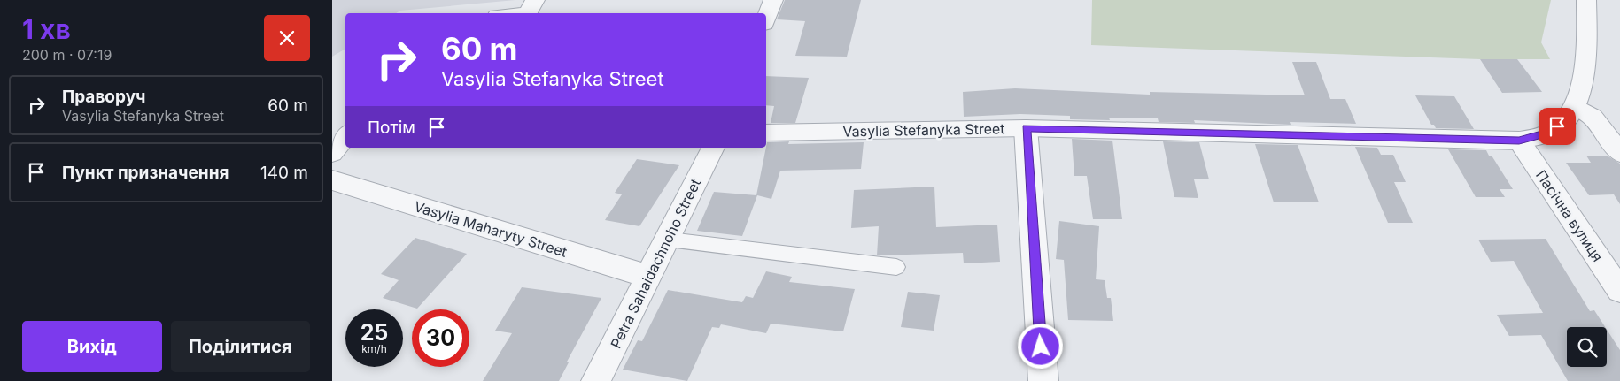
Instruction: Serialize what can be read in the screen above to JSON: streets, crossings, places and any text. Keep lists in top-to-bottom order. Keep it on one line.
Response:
{"streets":{"street":["Vasylia Stefanyka Street","Пасічна вулиця","Vasylia Maharyty Street","Petra Sahaidachnoho Street"]},"crossings":[["Vasylia Stefanyka Street","Пасічна вулиця"],["Vasylia Maharyty Street","Petra Sahaidachnoho Street"]],"page":{"heading":["1 хв","200 m · 07:19"],"turn":["60 m","Vasylia Stefanyka Street"],"list":[{"name":"Праворуч","note":"Vasylia Stefanyka Street","value":"60 m"},{"name":"Пункт призначення","value":"140 m"}],"then":"Потім","speed":"25 km/h","limit":"30","buttons":["Вихід","Поділитися"]}}
